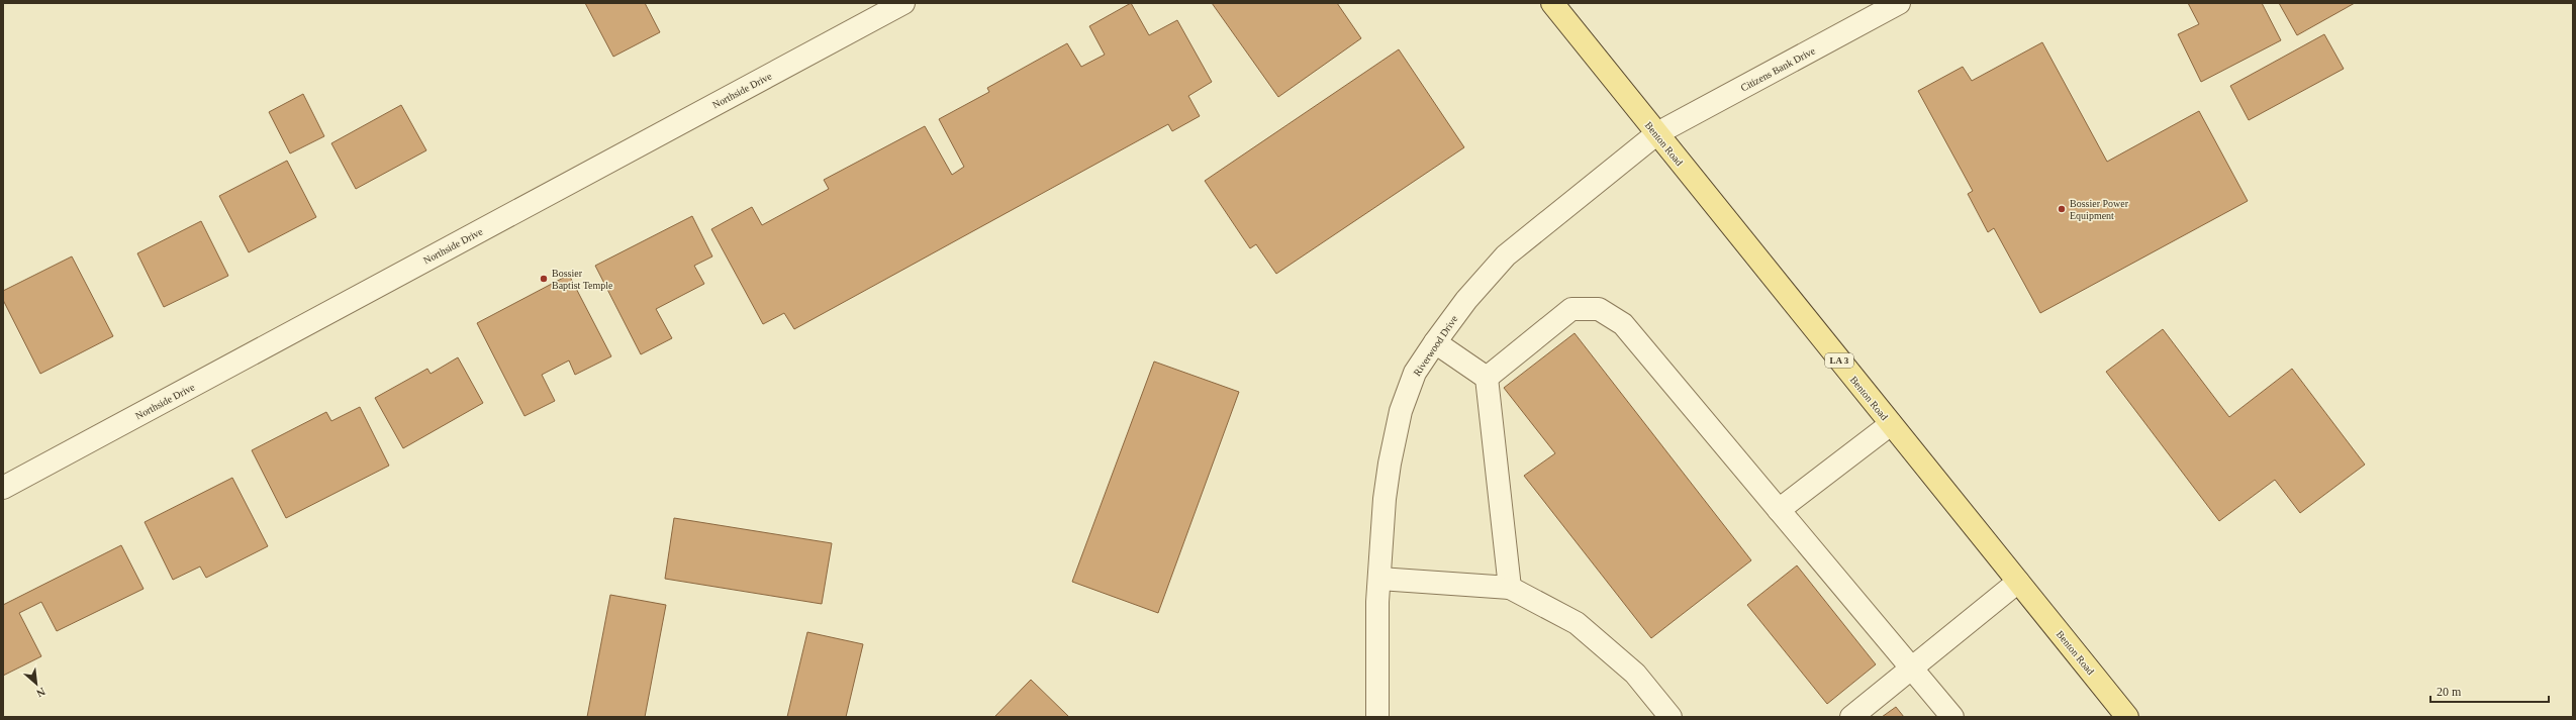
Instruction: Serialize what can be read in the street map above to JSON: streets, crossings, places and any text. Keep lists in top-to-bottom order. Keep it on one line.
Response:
{"streets":{"main road":["Benton Road","LA 3"],"street":["Citizens Bank Drive","Northside Drive","Riverwood Drive"]},"crossings":[["Citizens Bank Drive","Benton Road"],["Citizens Bank Drive","Riverwood Drive"],["Benton Road","Riverwood Drive"]],"places":["Bossier Power Equipment","Bossier Baptist Temple"],"scale_bar":"20 m","north":"bottom right"}
